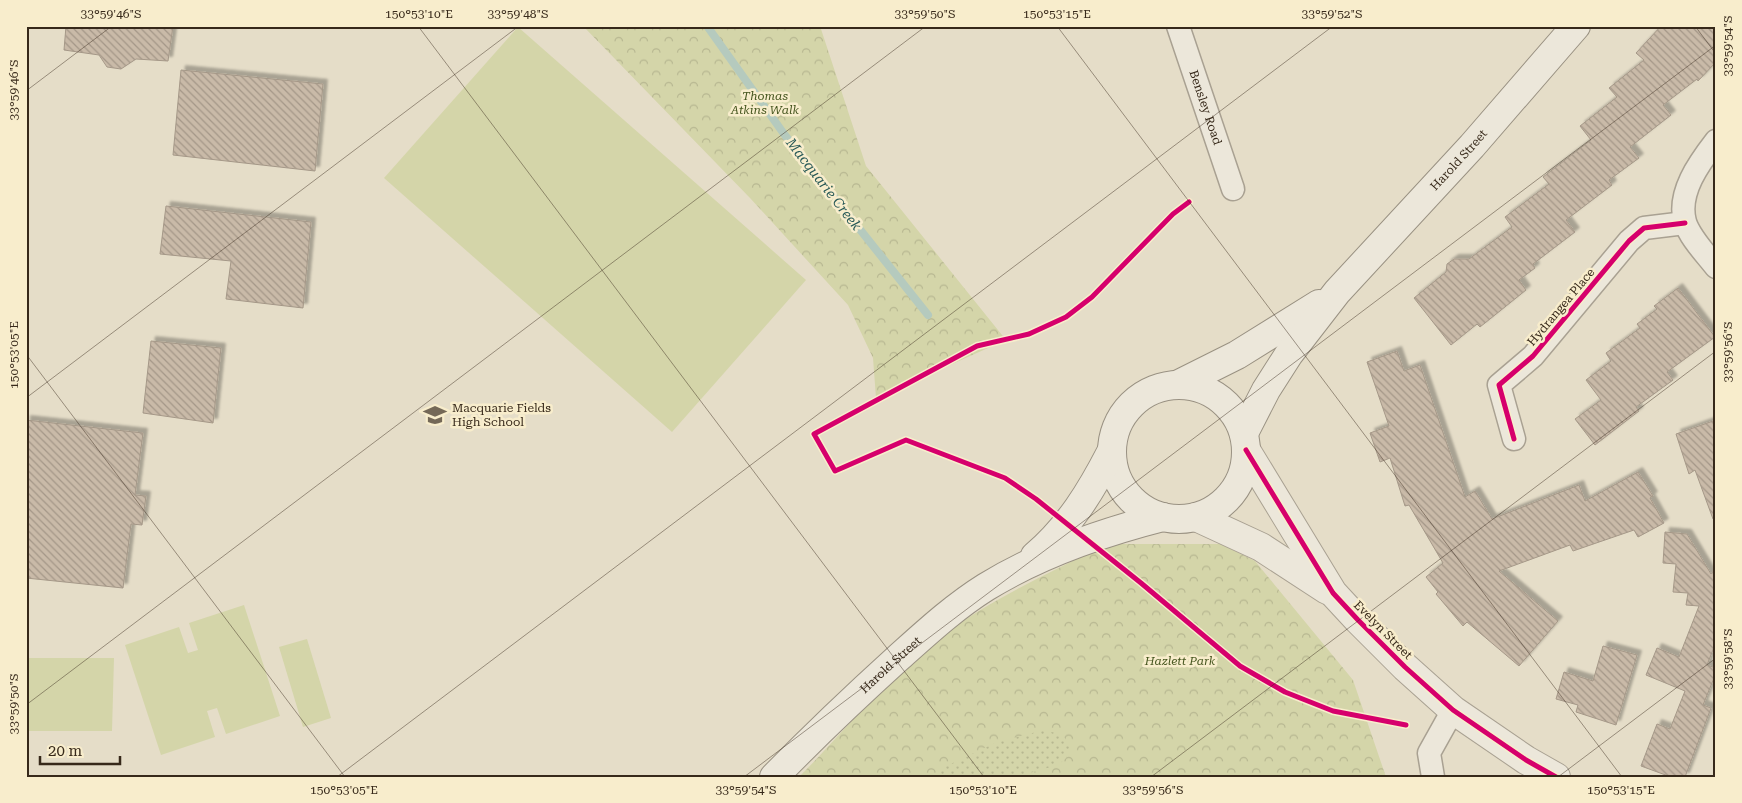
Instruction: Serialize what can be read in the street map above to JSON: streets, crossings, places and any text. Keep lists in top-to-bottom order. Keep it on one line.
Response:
{"streets":{"main road":["Harold Street","Evelyn Street"],"street":["Bensley Road","Hydrangea Place"]},"crossings":[["Harold Street","Evelyn Street"]],"water":["Macquarie Creek"],"parks":["Thomas Atkins Walk","Hazlett Park"],"places":{"school or university":["Macquarie Fields High School"]},"scale_bar":"20 m","coordinates":["33°59'46\"S","150°53'10\"E","33°59'48\"S","33°59'50\"S","150°53'15\"E","33°59'52\"S","33°59'54\"S","33°59'56\"S","150°53'05\"E","33°59'58\"S"]}
